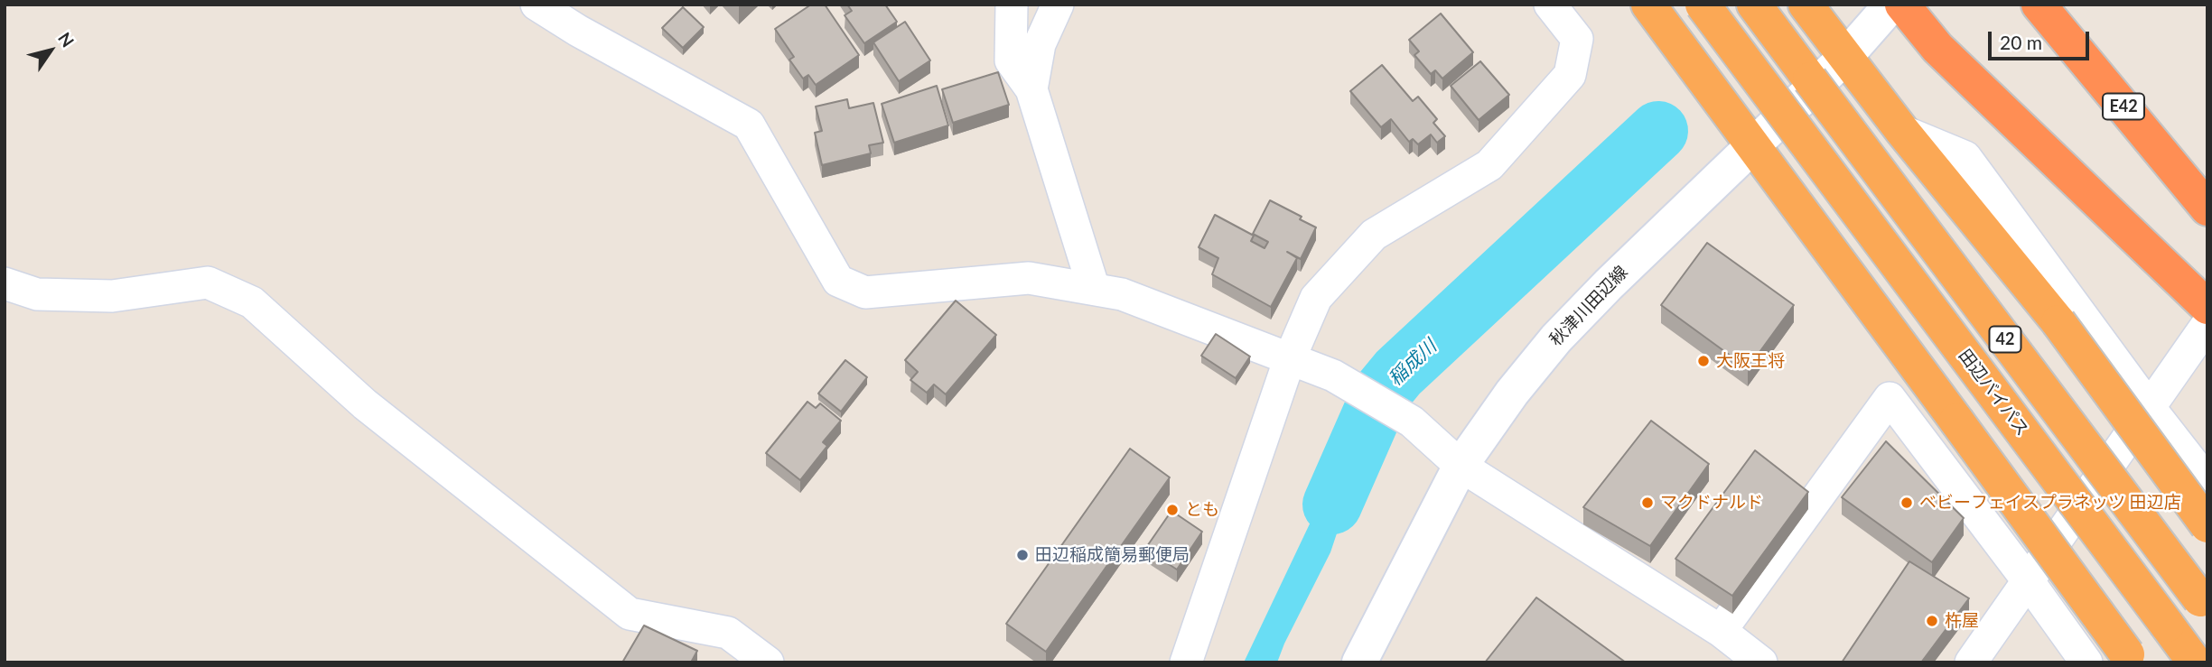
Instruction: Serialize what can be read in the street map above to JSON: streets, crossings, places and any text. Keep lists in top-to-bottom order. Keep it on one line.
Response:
{"streets":{"highway":["E42","42","田辺バイパス"],"main road":["秋津川田辺線"]},"water":["稲成川"],"places":["大阪王将","マクドナルド","ベビーフェイスプラネッツ 田辺店","とも","田辺稲成簡易郵便局","杵屋"],"scale_bar":"20 m","north":"top right"}
